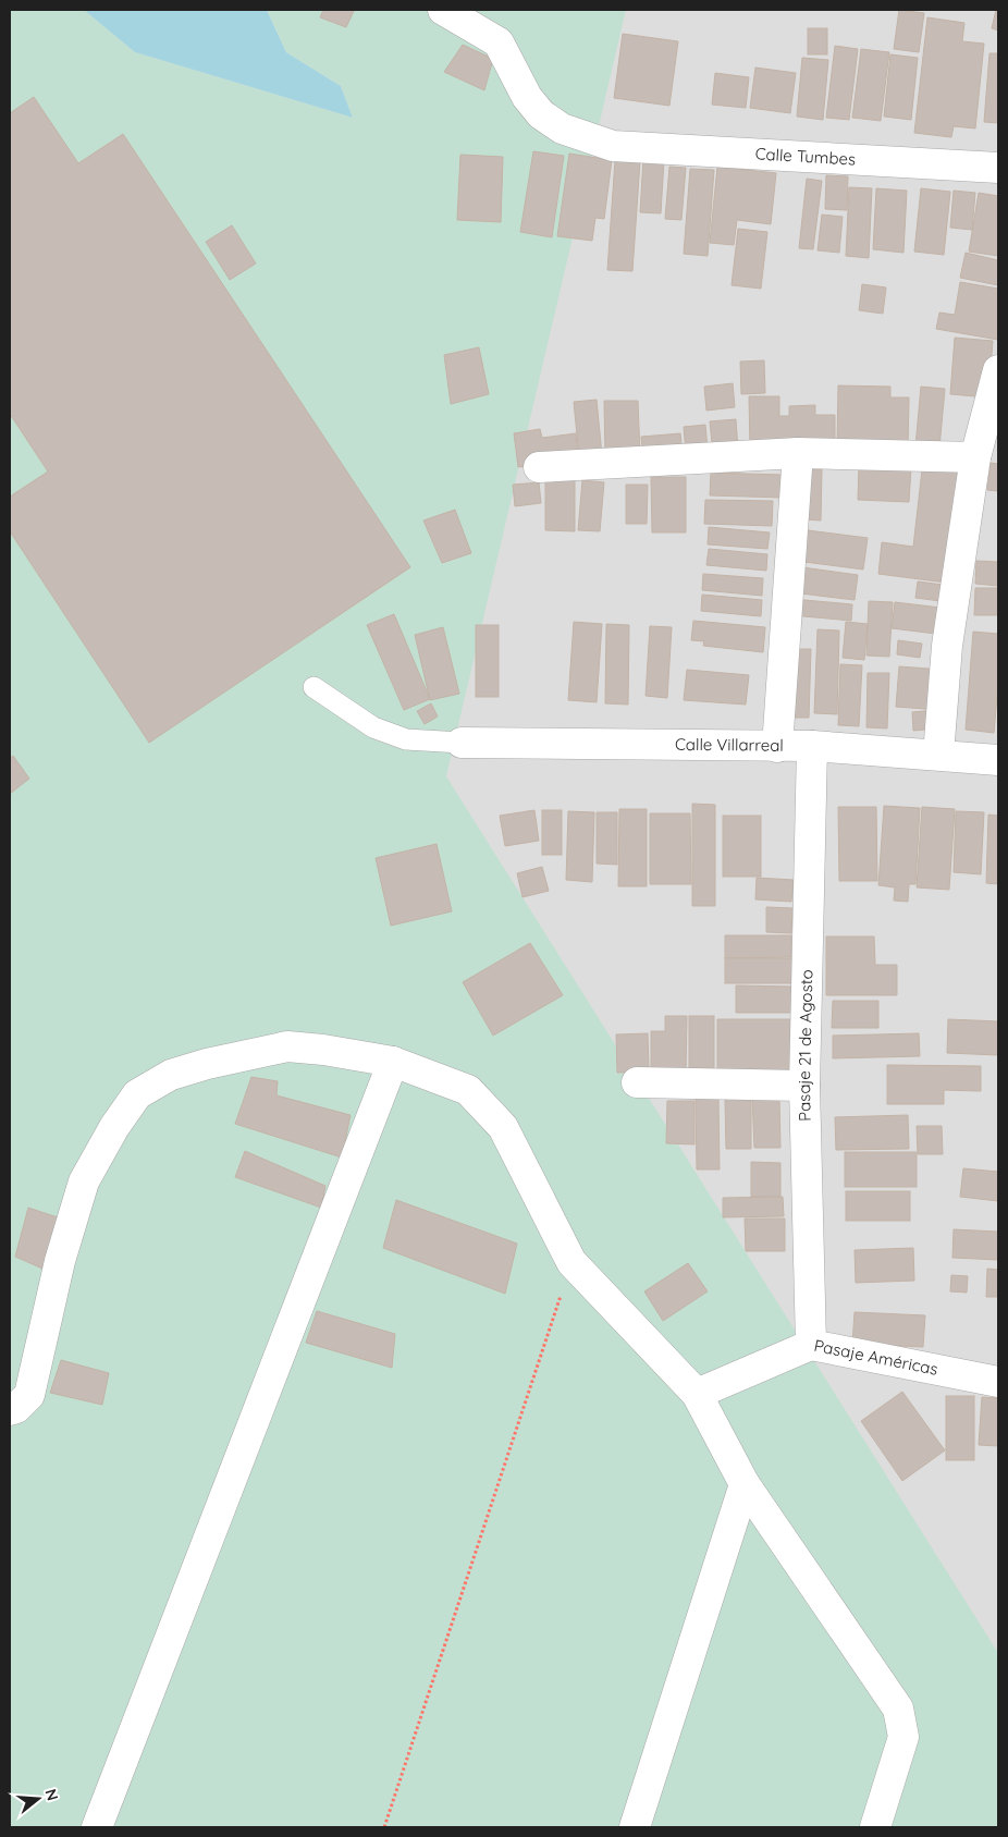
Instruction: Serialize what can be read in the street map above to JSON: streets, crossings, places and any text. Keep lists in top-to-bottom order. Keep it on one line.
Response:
{"streets":{"street":["Calle Tumbes","Calle Villarreal","Pasaje 21 de Agosto","Pasaje Américas"]},"crossings":[["Calle Villarreal","Pasaje 21 de Agosto"],["Pasaje 21 de Agosto","Pasaje Américas"]],"north":"right"}
